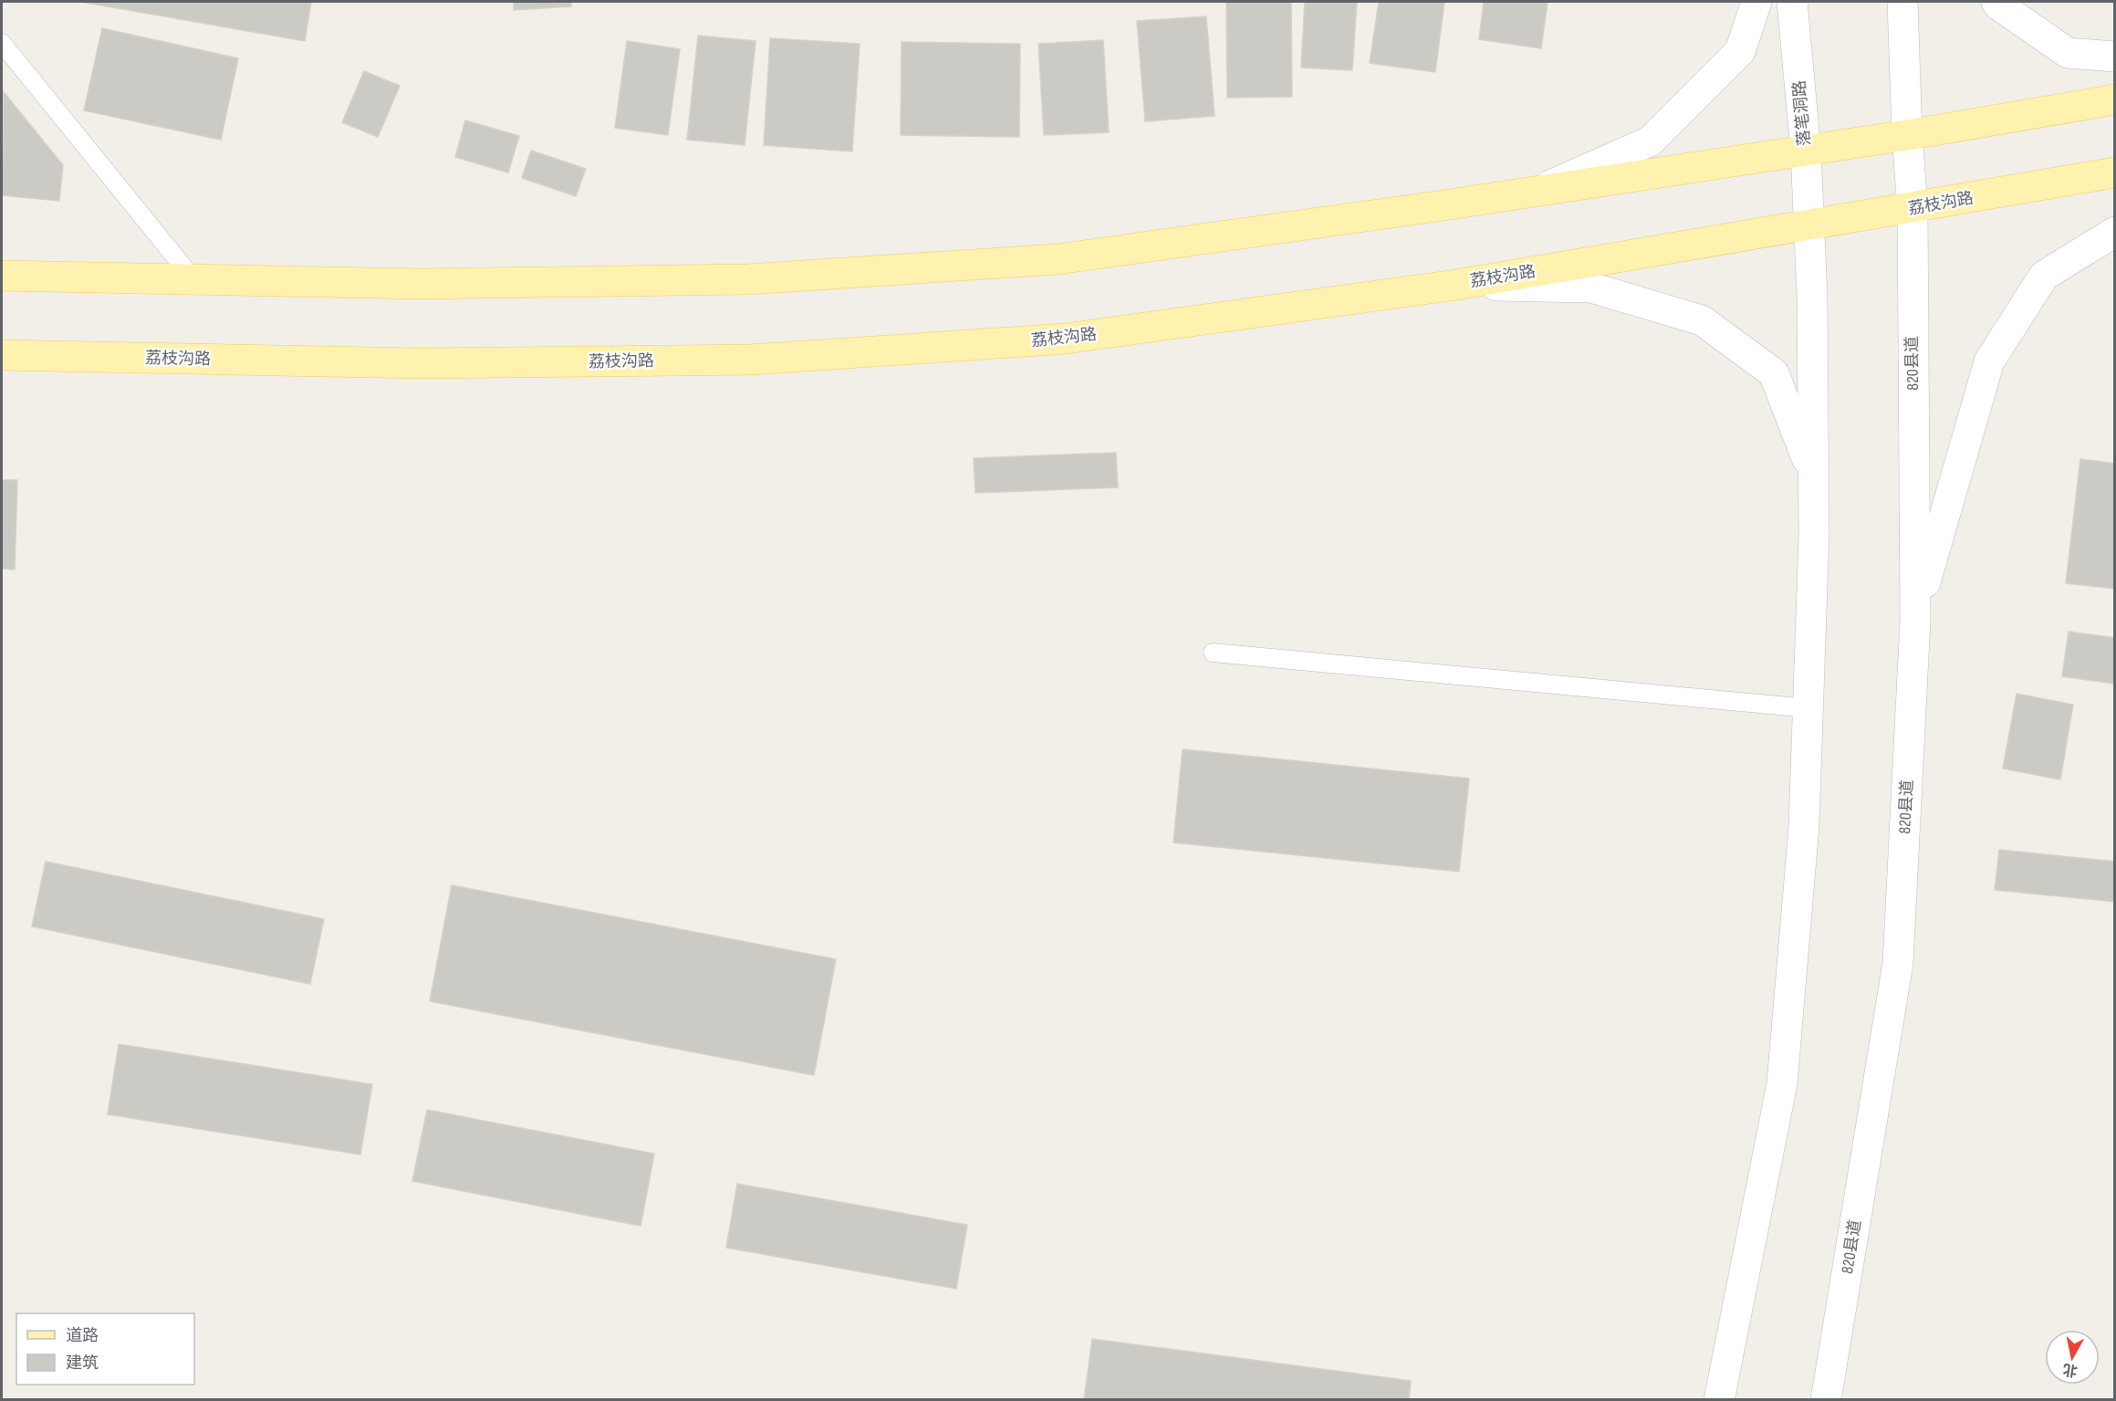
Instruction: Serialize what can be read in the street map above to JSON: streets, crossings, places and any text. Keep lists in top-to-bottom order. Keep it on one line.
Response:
{"streets":{"main road":["落笔洞路","荔枝沟路","820县道"]},"crossings":[["落笔洞路","荔枝沟路"],["荔枝沟路","820县道"]],"legend":["道路","建筑"],"north":"bottom"}
